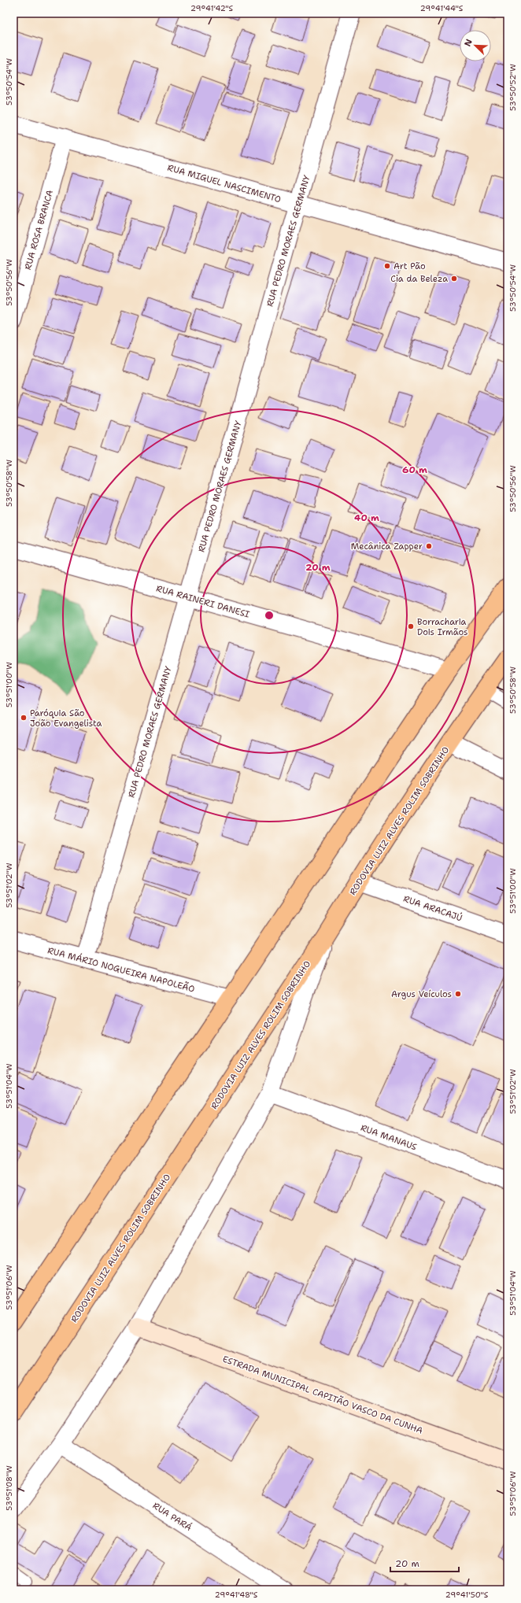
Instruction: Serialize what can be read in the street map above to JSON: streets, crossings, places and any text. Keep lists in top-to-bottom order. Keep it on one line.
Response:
{"streets":{"highway":["RODOVIA LUIZ ALVES ROLIM SOBRINHO"],"main road":["ESTRADA MUNICIPAL CAPITÃO VASCO DA CUNHA"],"street":["RUA MIGUEL NASCIMENTO","RUA ROSA BRANCA","RUA PEDRO MORAES GERMANY","RUA RAINERI DANESI","RUA ARACAJÚ","RUA MÁRIO NOGUEIRA NAPOLEÃO","RUA MANAUS","RUA PARÁ"]},"crossings":[["RUA MIGUEL NASCIMENTO","RUA ROSA BRANCA"],["RUA MIGUEL NASCIMENTO","RUA PEDRO MORAES GERMANY"],["RUA PEDRO MORAES GERMANY","RUA RAINERI DANESI"],["RUA PEDRO MORAES GERMANY","RUA MÁRIO NOGUEIRA NAPOLEÃO"],["RODOVIA LUIZ ALVES ROLIM SOBRINHO","RUA ARACAJÚ"]],"places":["Art Pão","Cia da Beleza","Mecânica Zapper","Borracharia Dois Irmãos","Paróquia São João Evangelista","Argus Veículos"],"scale_bar":"20 m","north":"top left","coordinates":["29°41'42\"S","29°41'44\"S","53°50'54\"W","53°50'52\"W","53°50'56\"W","53°50'58\"W","53°51'00\"W","53°51'02\"W","53°51'04\"W","53°51'06\"W","53°51'08\"W","29°41'48\"S","29°41'50\"S"],"rings":["60 m","40 m","20 m"]}
